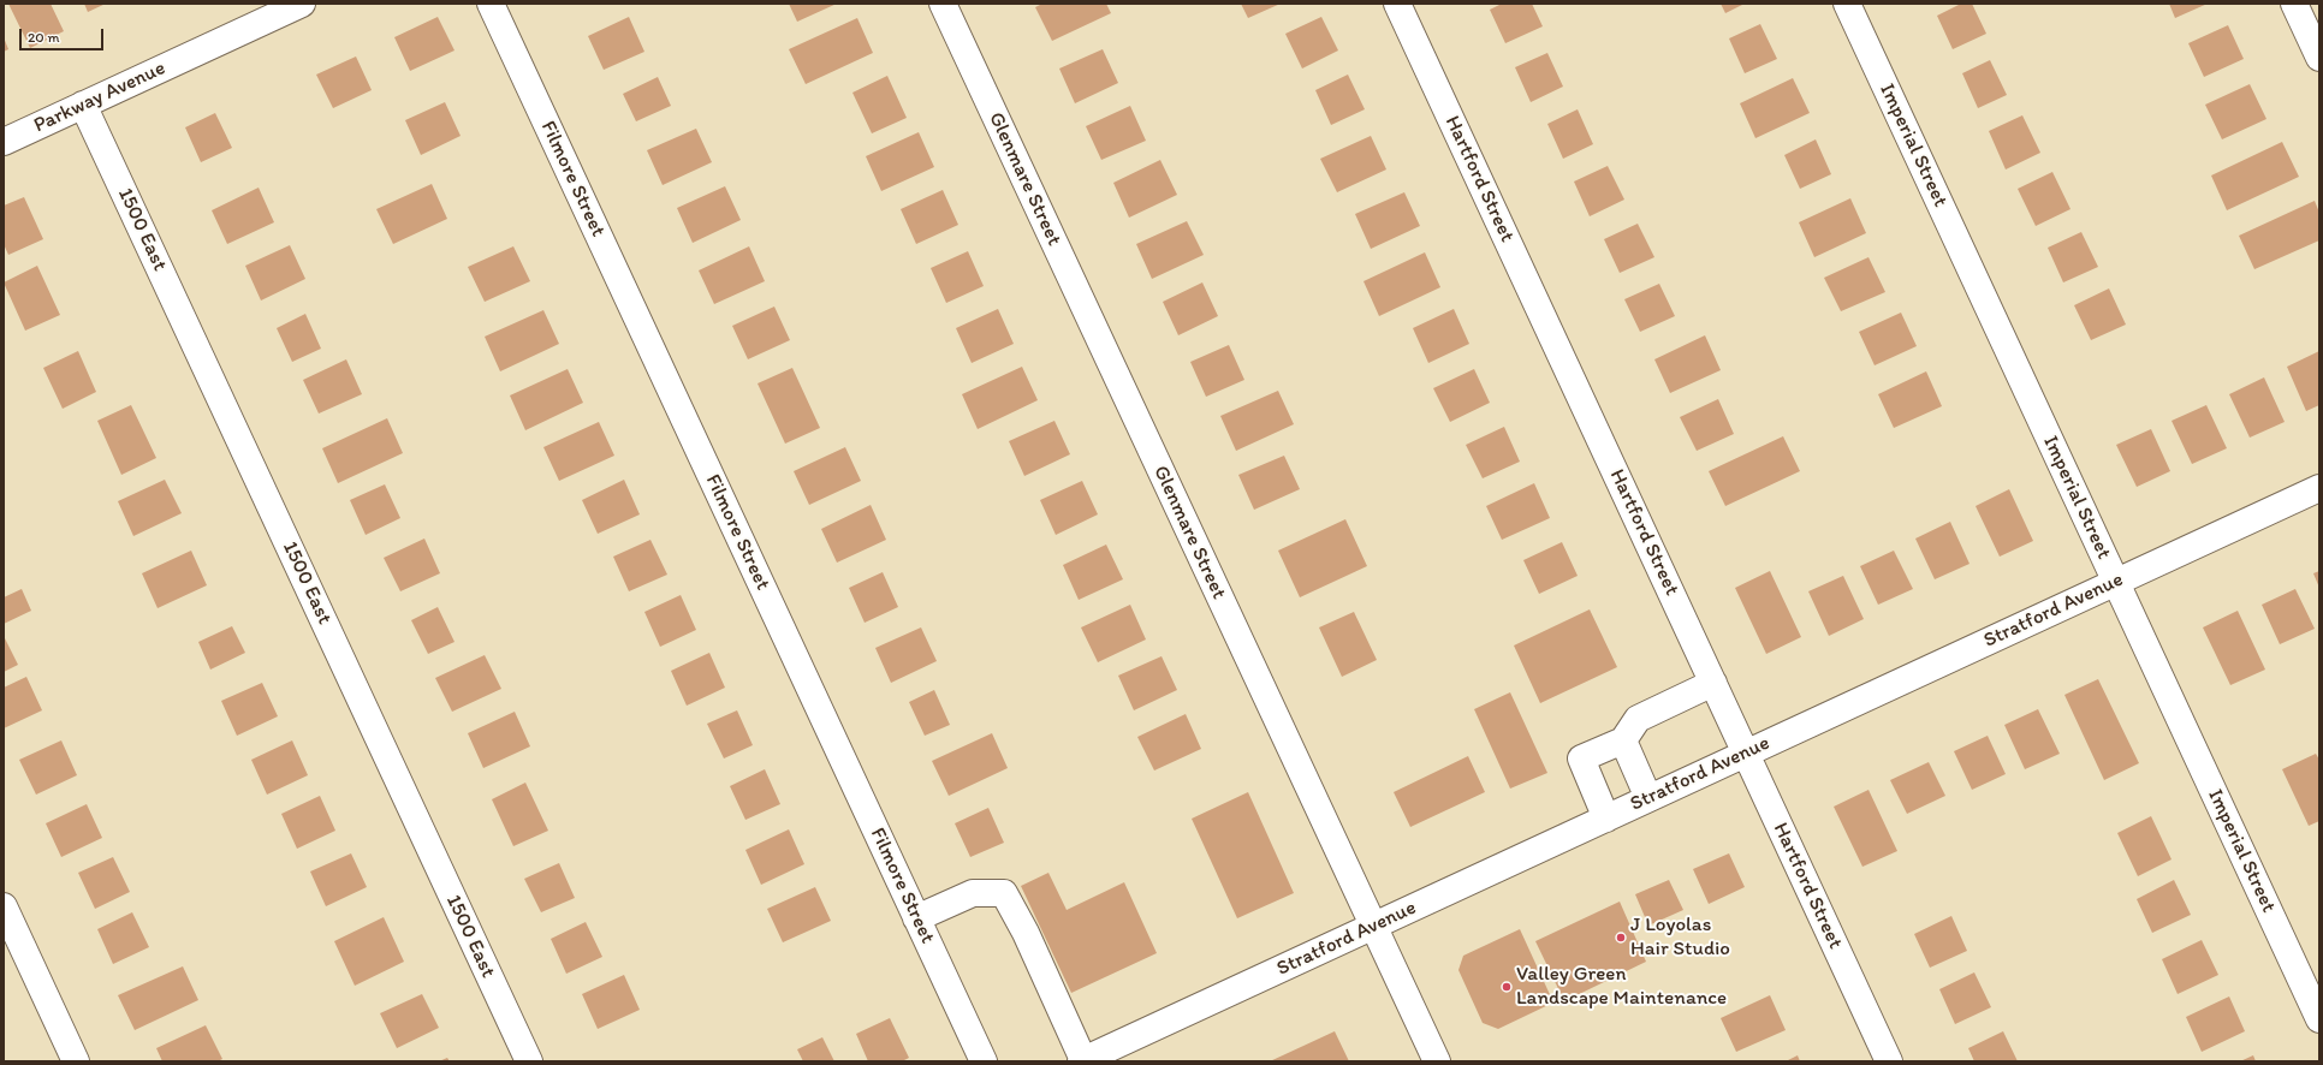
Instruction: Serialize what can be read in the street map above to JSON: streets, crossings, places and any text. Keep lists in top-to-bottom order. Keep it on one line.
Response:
{"streets":{"street":["Parkway Avenue","Imperial Street","Filmore Street","Glenmare Street","Hartford Street","1500 East","Stratford Avenue"]},"crossings":[["Parkway Avenue","1500 East"],["Imperial Street","Stratford Avenue"],["Glenmare Street","Stratford Avenue"],["Hartford Street","Stratford Avenue"]],"places":["J Loyolas Hair Studio","Valley Green Landscape Maintenance"],"scale_bar":"20 m"}
